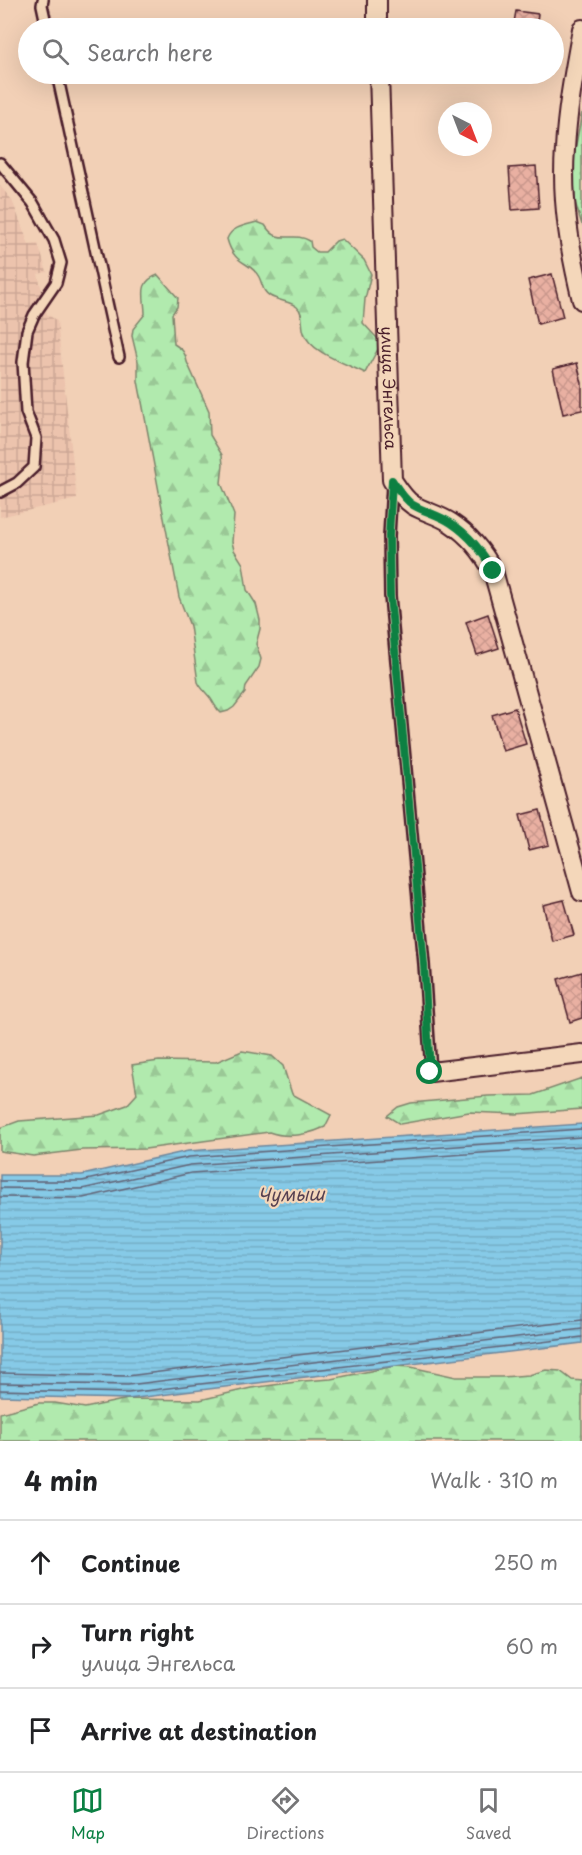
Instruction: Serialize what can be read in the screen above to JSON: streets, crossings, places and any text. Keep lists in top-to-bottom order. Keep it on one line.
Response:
{"streets":{"street":["улица Энгельса"]},"water":["Чумыш"],"north":"bottom right","page":{"search":"Search here","heading":["4 min","Walk · 310 m"],"list":[["Continue","250 m"],["Turn right","улица Энгельса","60 m"],"Arrive at destination"],"nav":["Map","Directions","Saved"]}}
